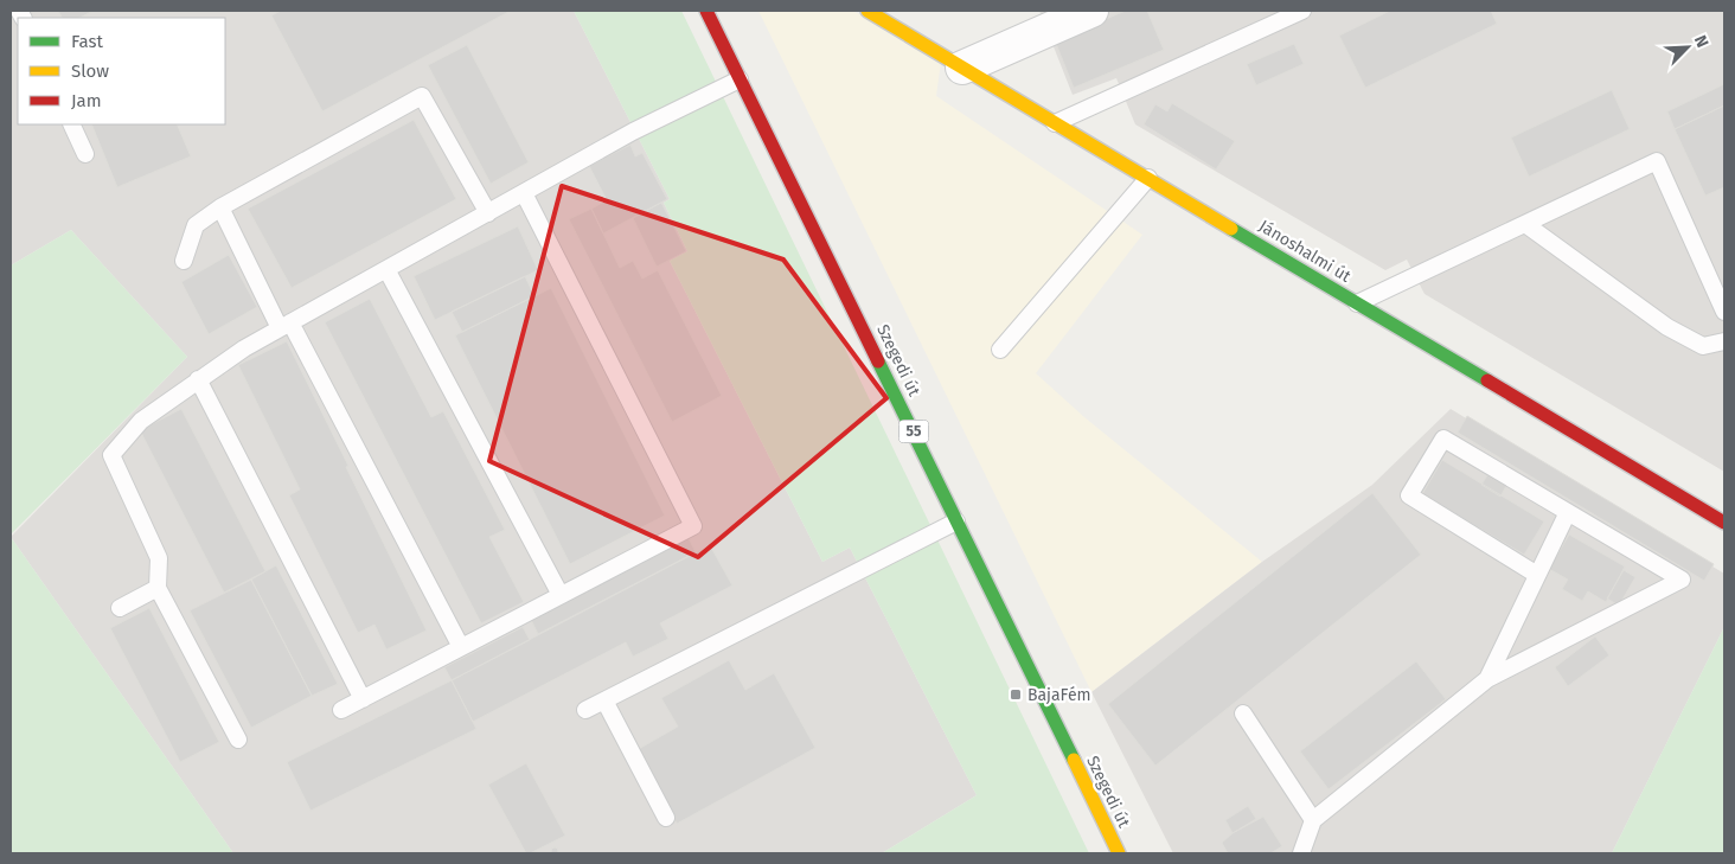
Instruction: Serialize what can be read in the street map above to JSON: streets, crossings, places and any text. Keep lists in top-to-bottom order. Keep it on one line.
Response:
{"streets":{"street":["Jánoshalmi út","Szegedi út","55"]},"places":{"transit":["BajaFém"]},"legend":["Fast","Slow","Jam"],"north":"top right"}
